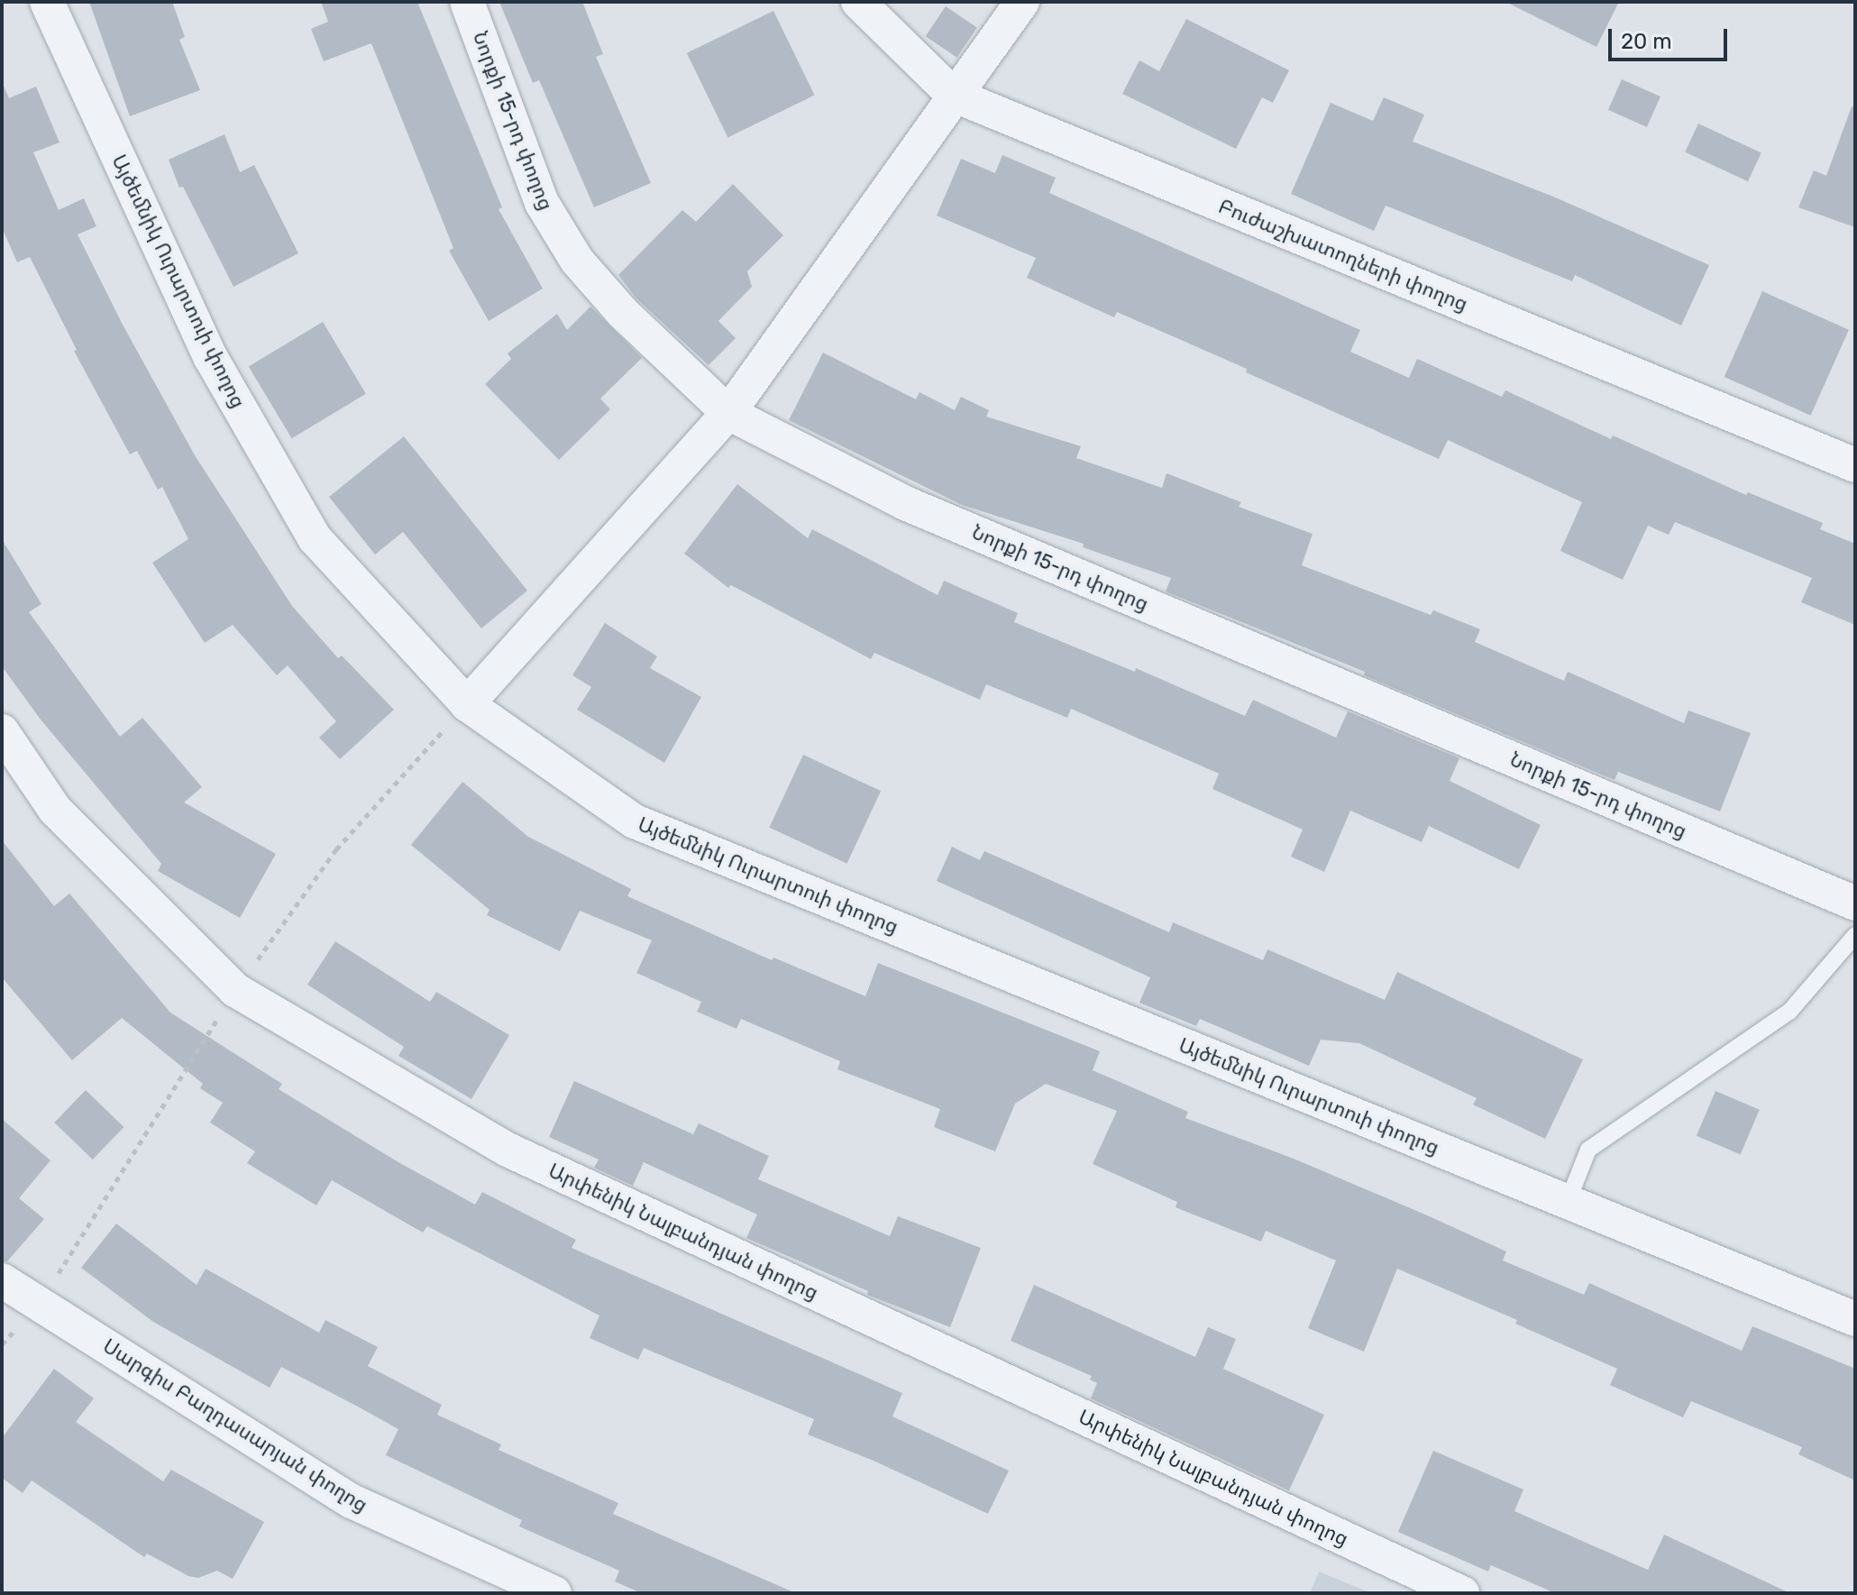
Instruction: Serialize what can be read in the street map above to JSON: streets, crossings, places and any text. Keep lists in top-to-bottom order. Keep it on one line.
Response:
{"streets":{"street":["Նորքի 15-րդ փողոց","Բուժաշխատողների փողոց","Այծեմնիկ Ուրարտուի փողոց","Արփենիկ Նալբանդյան փողոց","Սարգիս Բաղդասարյան փողոց"]},"scale_bar":"20 m"}
